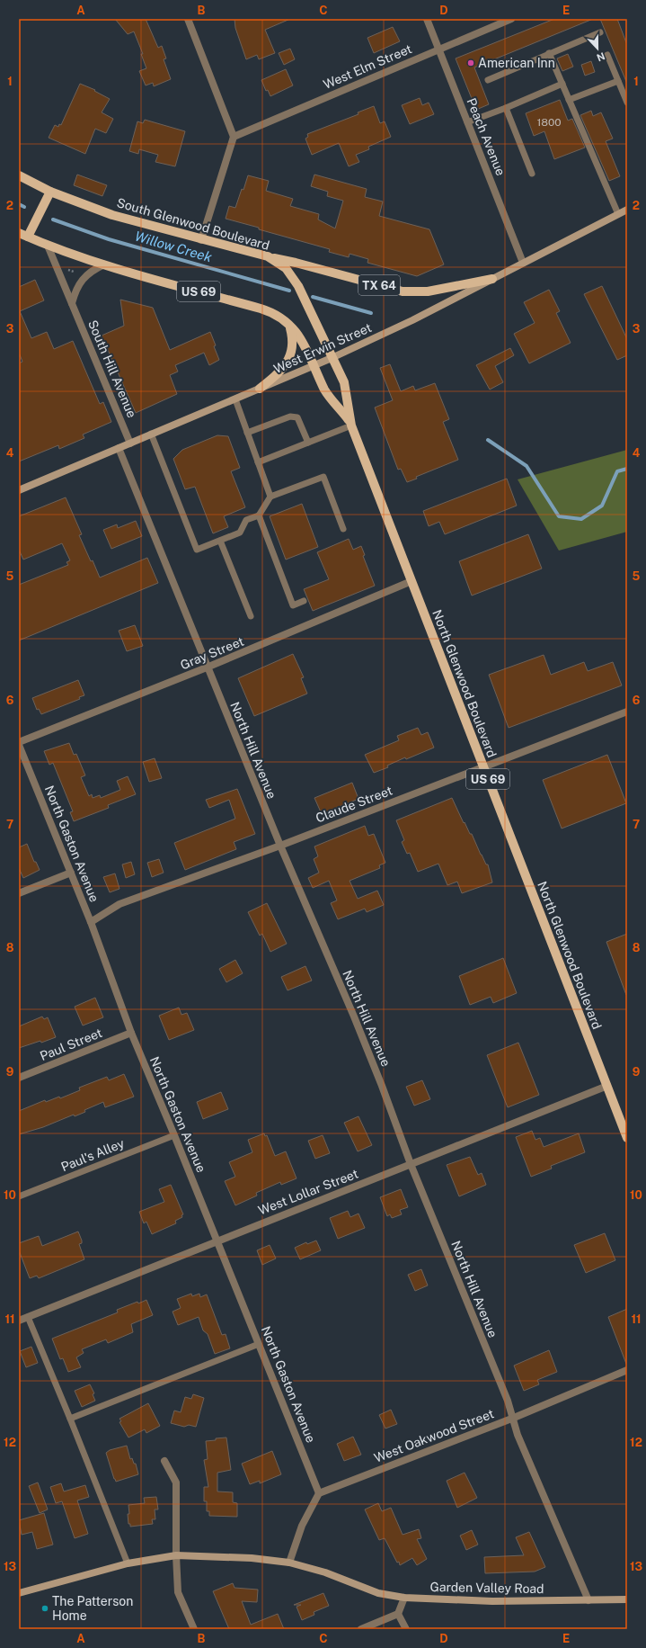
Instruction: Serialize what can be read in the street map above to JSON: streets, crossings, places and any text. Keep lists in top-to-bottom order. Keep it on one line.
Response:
{"streets":{"main road":["South Glenwood Boulevard","TX 64","US 69","West Erwin Street","North Glenwood Boulevard","Garden Valley Road"],"street":["West Elm Street","Peach Avenue","South Hill Avenue","Gray Street","North Hill Avenue","Claude Street","North Gaston Avenue","Paul Street","West Lollar Street","West Oakwood Street"],"lane":["Paul's Alley"]},"crossings":[["West Elm Street","Peach Avenue"],["Peach Avenue","West Erwin Street"],["South Glenwood Boulevard","TX 64"],["South Glenwood Boulevard","West Erwin Street"],["South Glenwood Boulevard","North Glenwood Boulevard"],["TX 64","West Erwin Street"],["US 69","West Erwin Street"],["US 69","South Hill Avenue"],["US 69","North Glenwood Boulevard"],["West Erwin Street","South Hill Avenue"],["West Erwin Street","North Glenwood Boulevard"],["West Erwin Street","North Hill Avenue"],["Gray Street","North Glenwood Boulevard"],["Gray Street","North Hill Avenue"],["North Glenwood Boulevard","Claude Street"],["North Glenwood Boulevard","West Lollar Street"],["North Hill Avenue","Claude Street"],["North Hill Avenue","West Lollar Street"],["North Hill Avenue","West Oakwood Street"],["North Hill Avenue","Garden Valley Road"],["Claude Street","North Gaston Avenue"],["North Gaston Avenue","Paul Street"],["North Gaston Avenue","Paul's Alley"],["North Gaston Avenue","West Lollar Street"],["North Gaston Avenue","West Oakwood Street"]],"water":["Willow Creek"],"places":["American Inn","The Patterson Home"],"house_numbers":["1800"],"north":"bottom","grid":{"columns":["A","B","C","D","E"],"rows":["1","2","3","4","5","6","7","8","9","10","11","12","13"]}}
